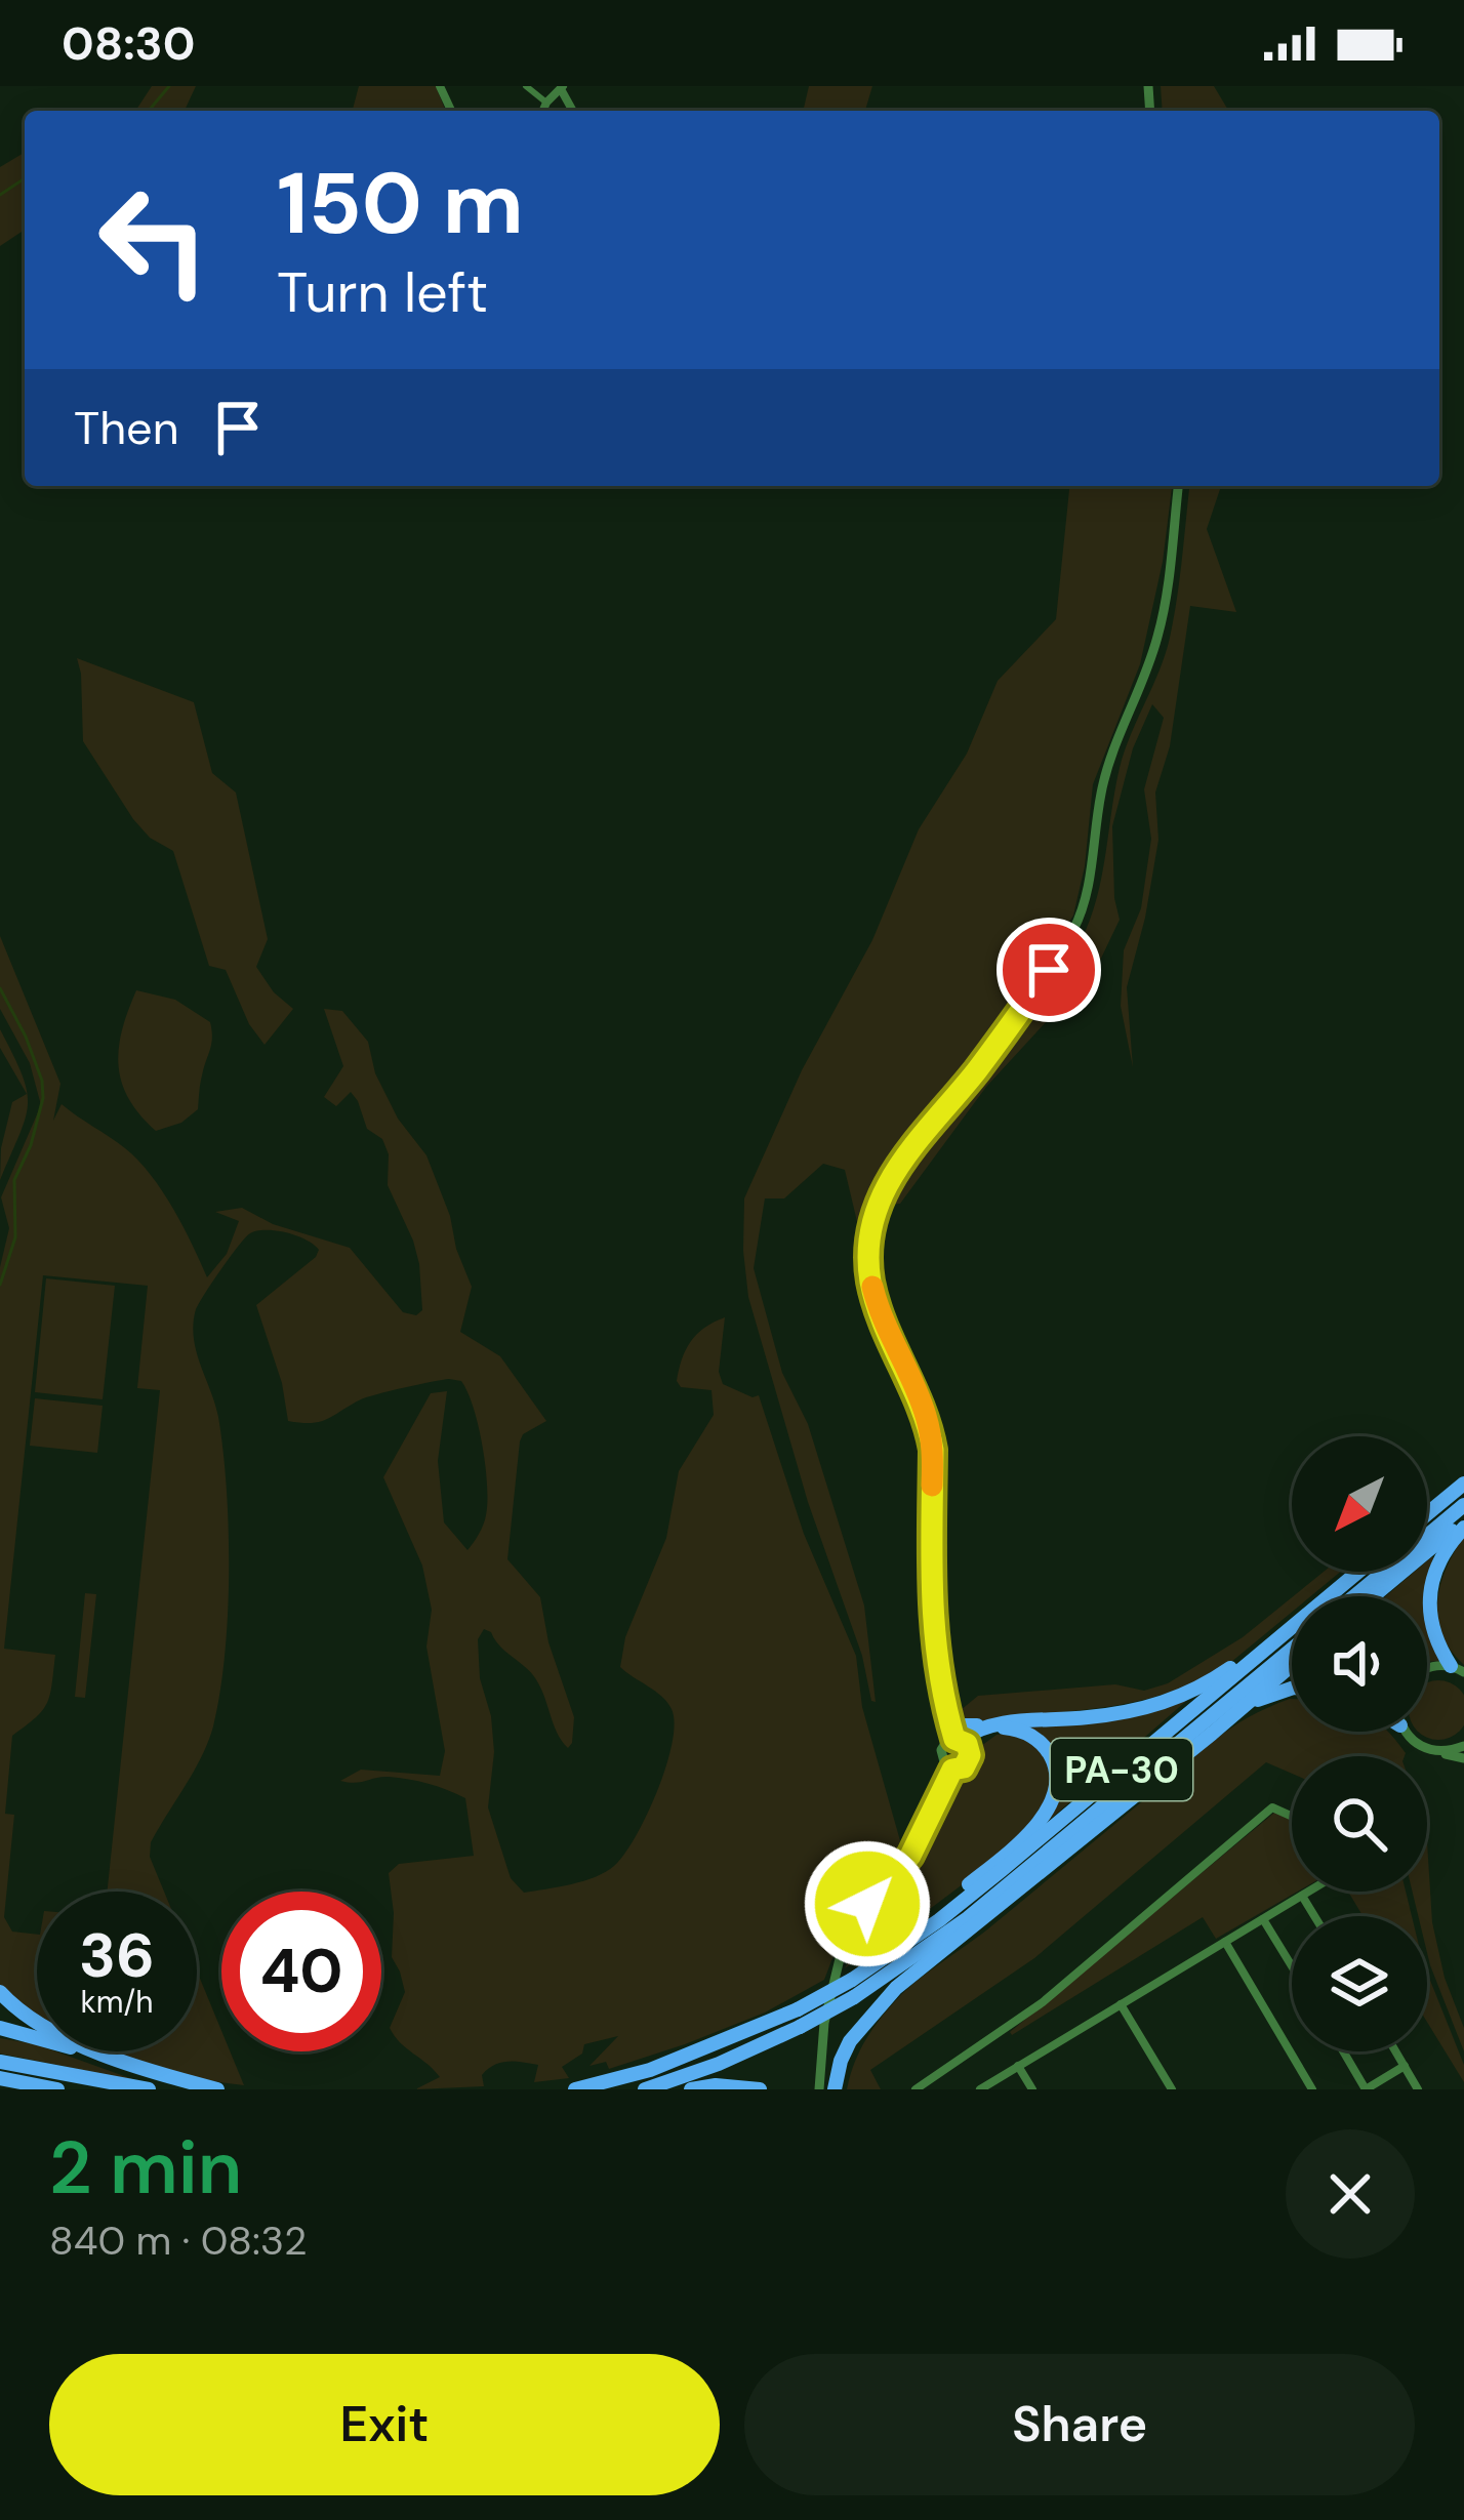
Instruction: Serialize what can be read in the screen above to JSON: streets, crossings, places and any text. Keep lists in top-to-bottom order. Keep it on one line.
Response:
{"streets":{"highway":["PA-30"]},"north":"bottom left","page":{"status":"08:30","turn":["150 m","Turn left"],"then":"Then","speed":"36 km/h","limit":"40","heading":["2 min","840 m · 08:32"],"buttons":["Exit","Share"]}}
